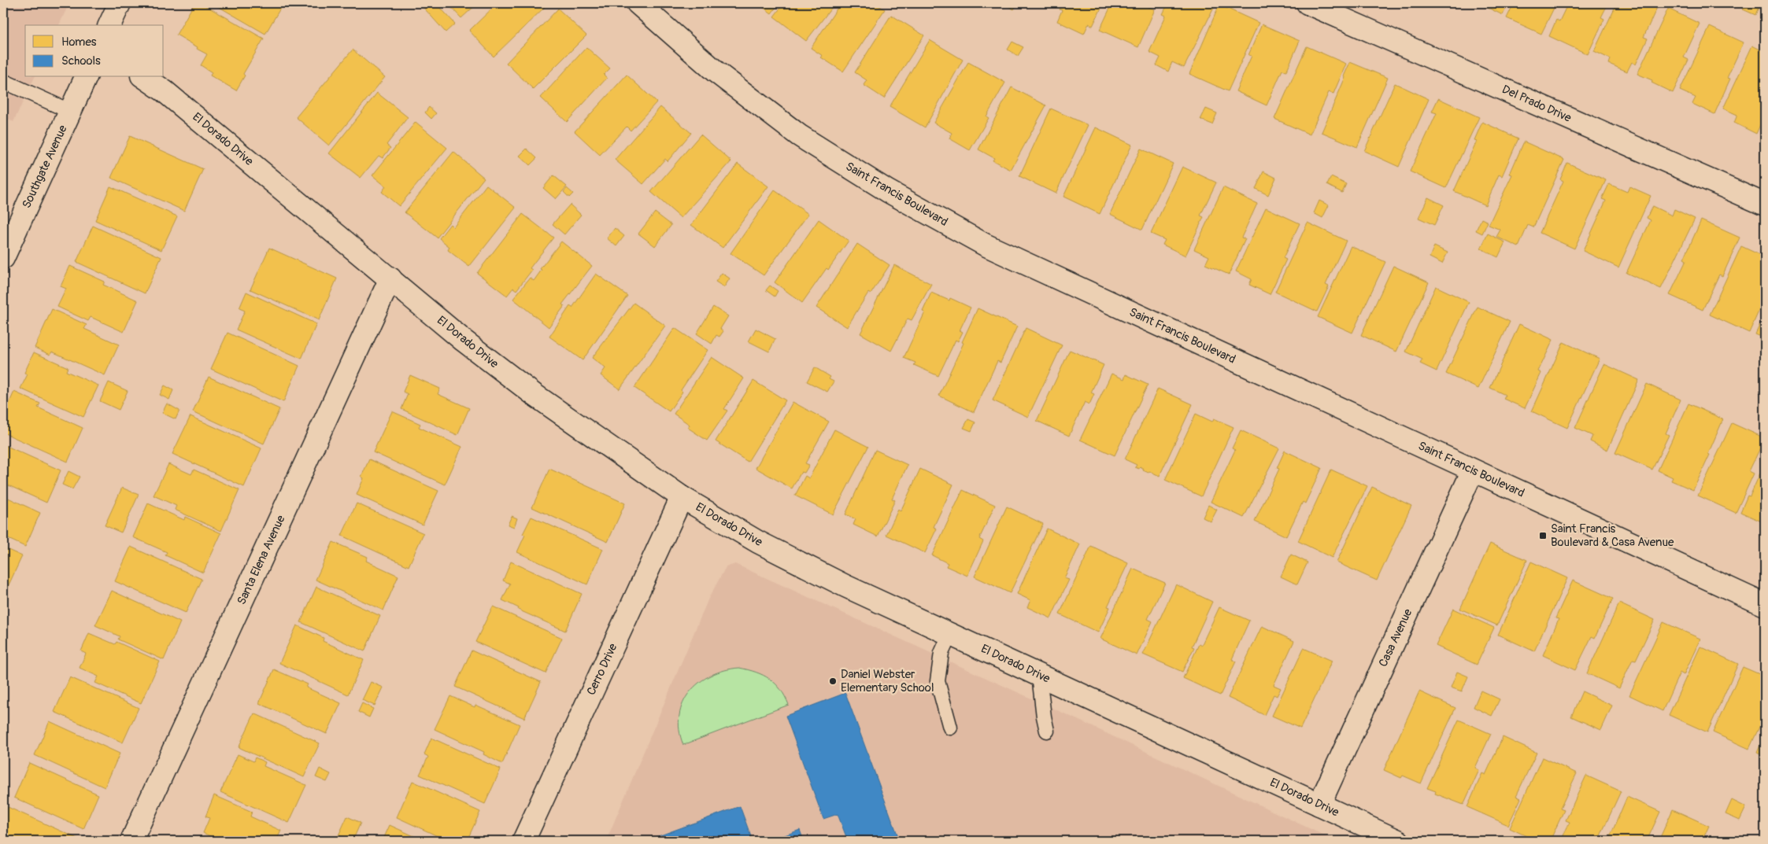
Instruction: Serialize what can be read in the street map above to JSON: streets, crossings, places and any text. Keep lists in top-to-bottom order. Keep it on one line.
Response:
{"streets":{"street":["Del Prado Drive","El Dorado Drive","Southgate Avenue","Saint Francis Boulevard","Santa Elena Avenue","Casa Avenue","Cerro Drive"]},"crossings":[["El Dorado Drive","Santa Elena Avenue"],["El Dorado Drive","Casa Avenue"],["El Dorado Drive","Cerro Drive"],["Saint Francis Boulevard","Casa Avenue"]],"places":{"transit":["Saint Francis Boulevard & Casa Avenue"],"other":["Daniel Webster Elementary School"]},"legend":["Homes","Schools"]}
